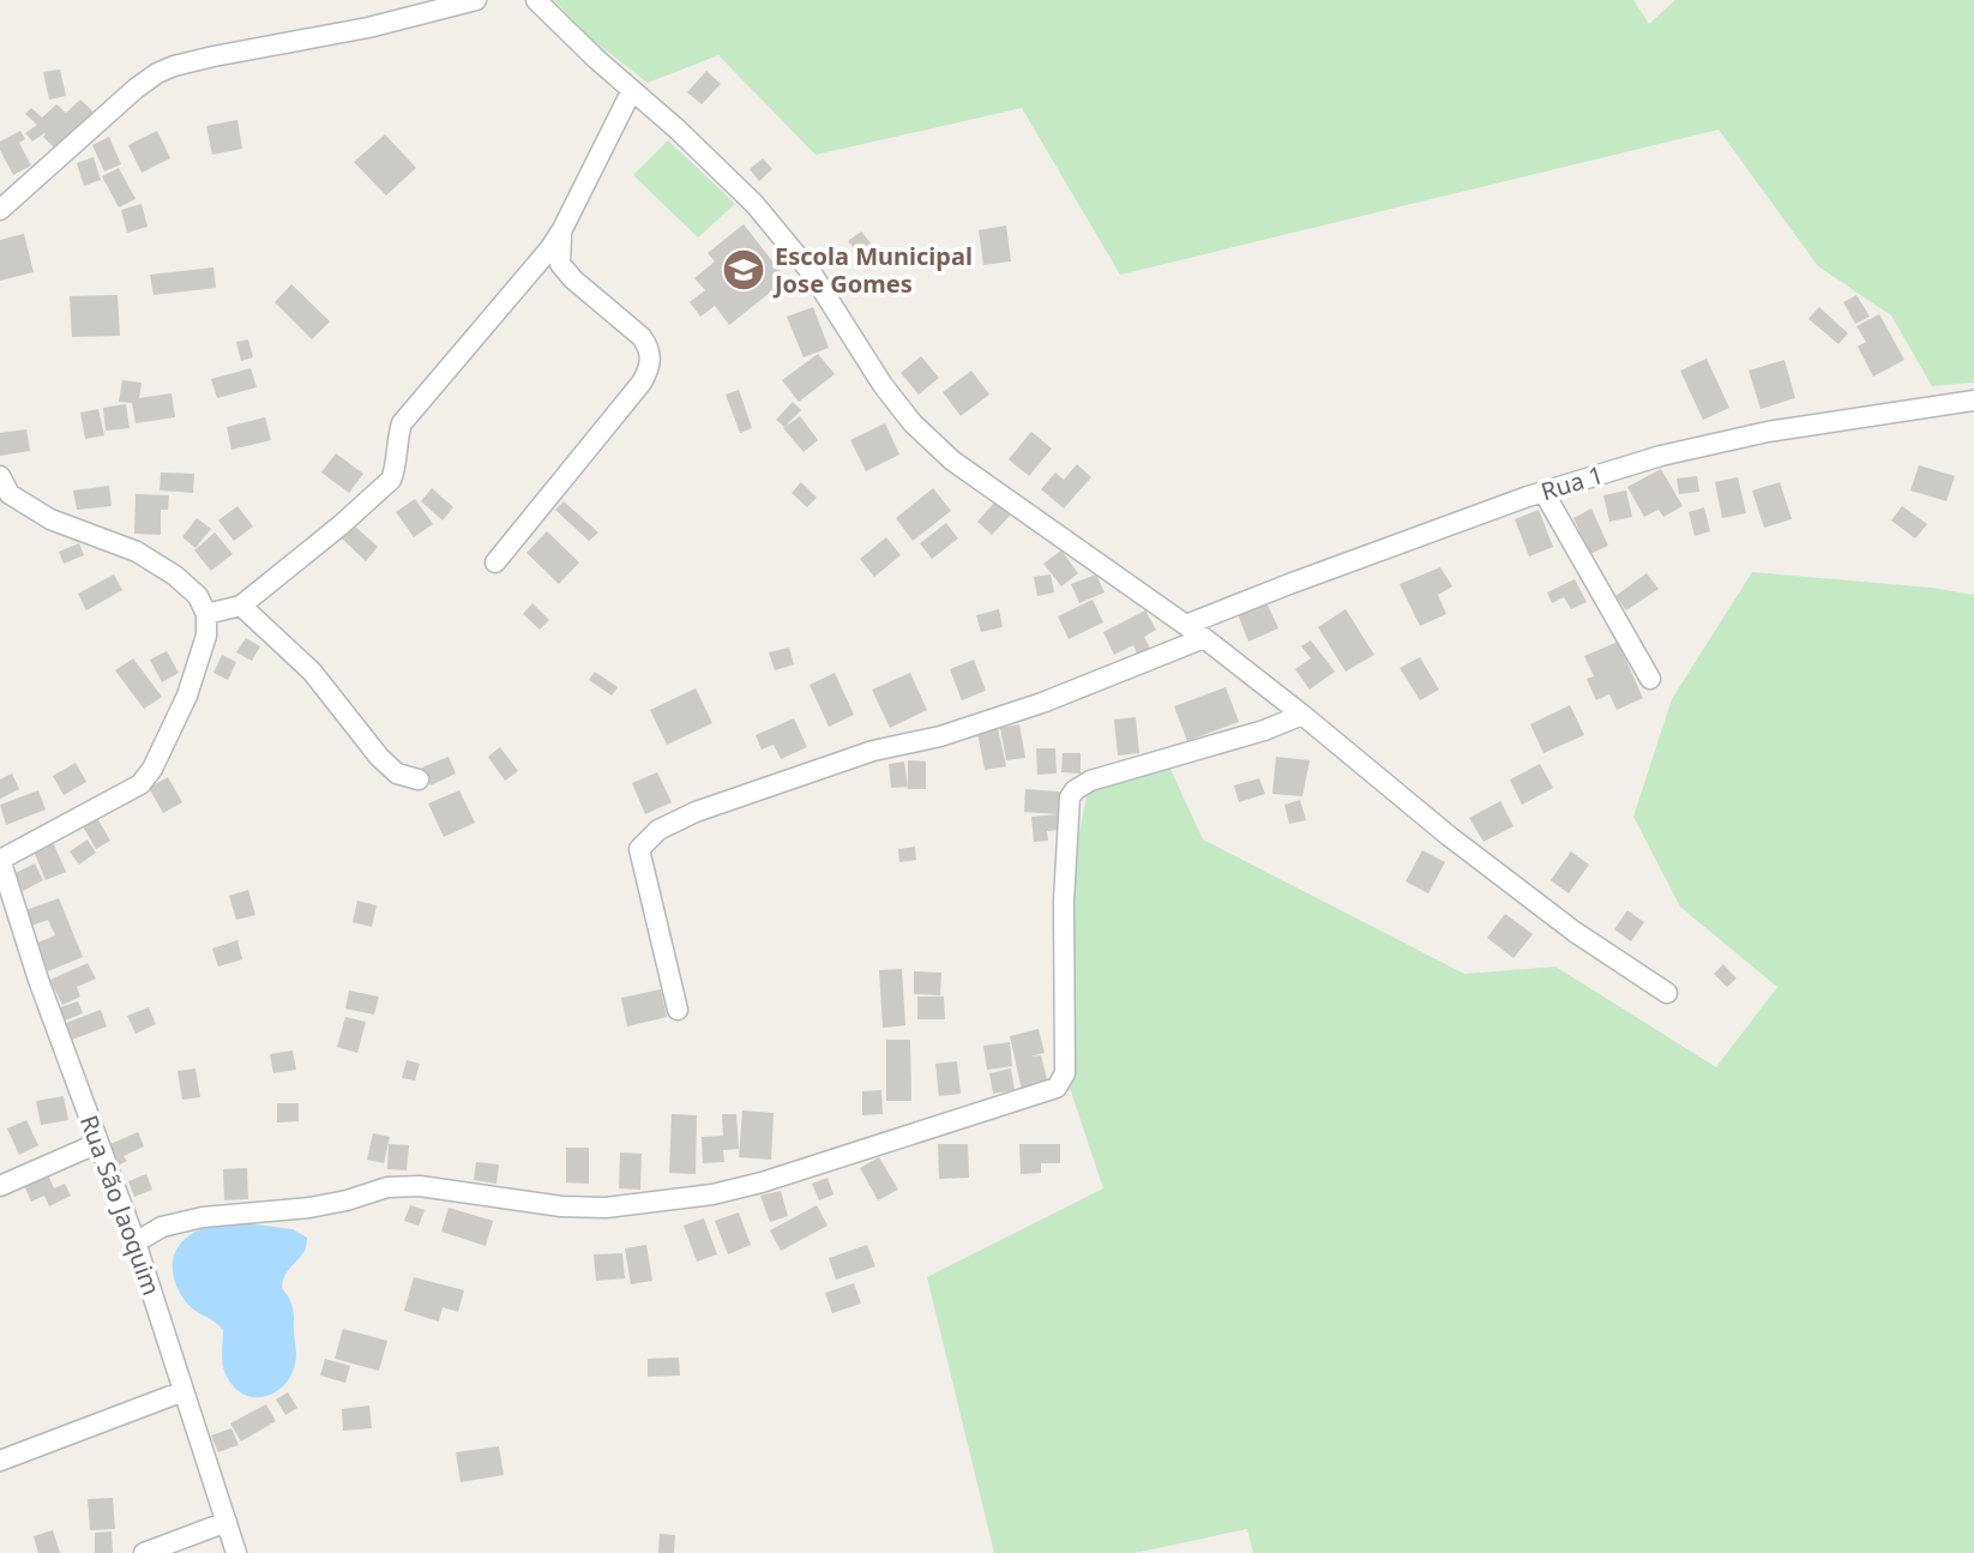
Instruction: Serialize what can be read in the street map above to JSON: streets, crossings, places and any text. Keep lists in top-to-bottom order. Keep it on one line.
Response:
{"streets":{"street":["Rua 1","Rua São Jaoquim"]},"places":{"school or university":["Escola Municipal Jose Gomes"]}}
